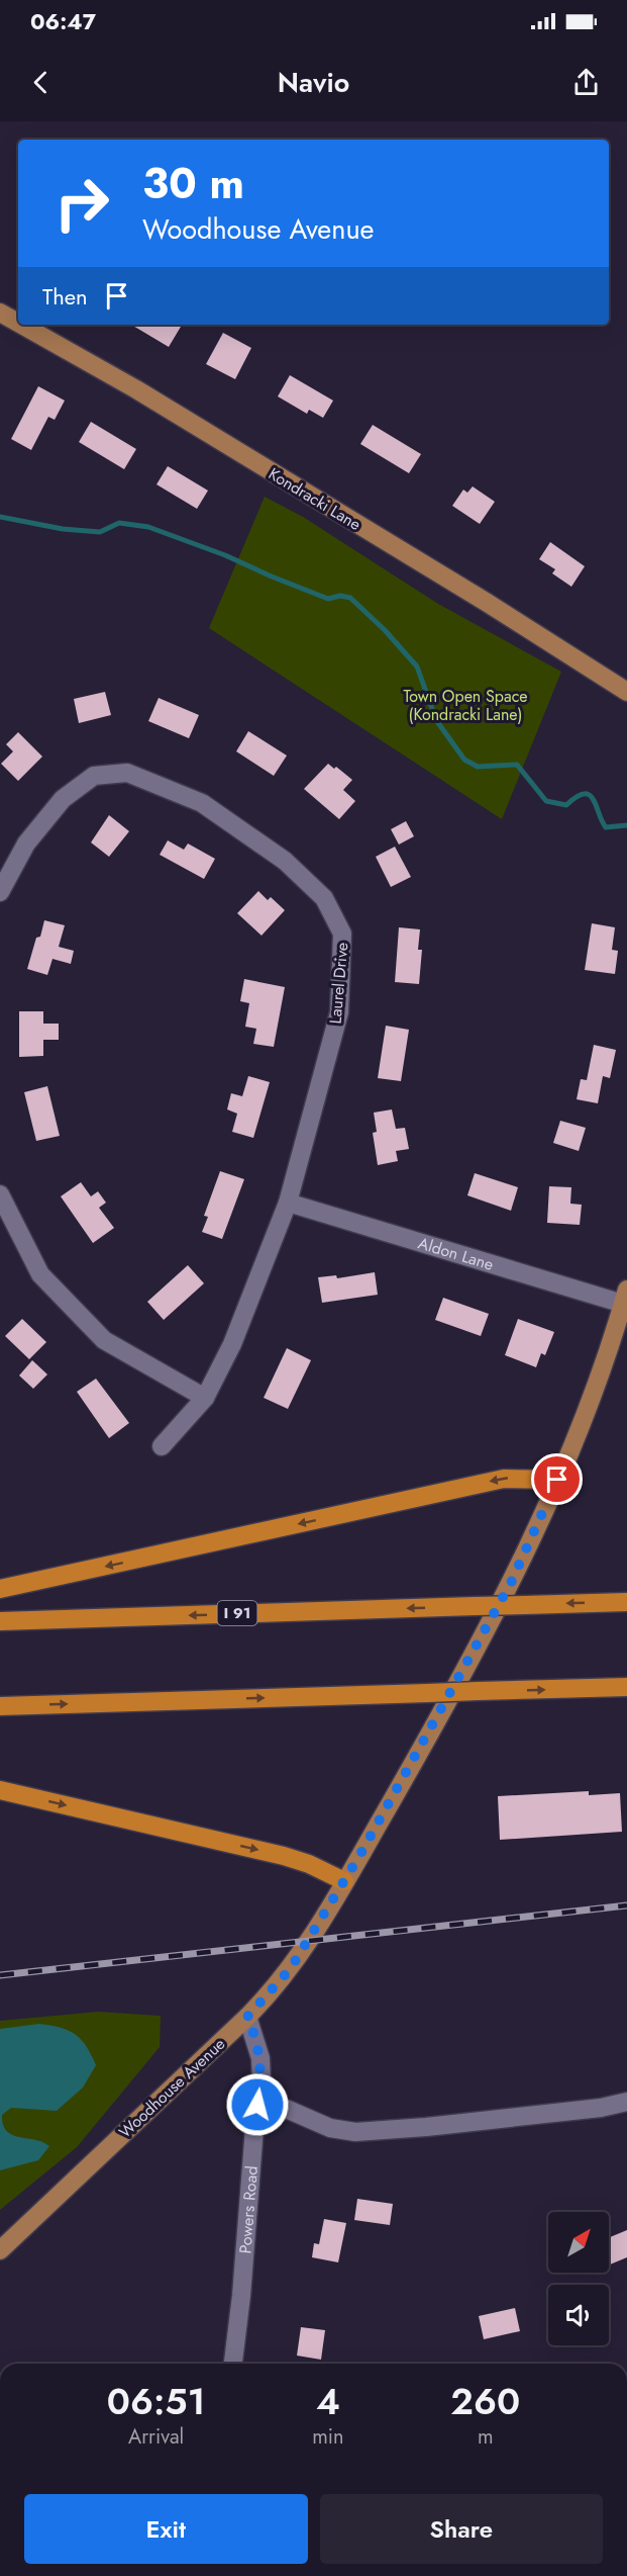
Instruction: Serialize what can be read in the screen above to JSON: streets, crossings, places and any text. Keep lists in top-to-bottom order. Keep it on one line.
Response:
{"streets":{"highway":["I 91"],"main road":["Kondracki Lane","Woodhouse Avenue"],"street":["Laurel Drive","Aldon Lane","Powers Road"]},"crossings":[["Laurel Drive","Aldon Lane"],["Aldon Lane","Woodhouse Avenue"],["Woodhouse Avenue","Powers Road"]],"parks":["Town Open Space (Kondracki Lane)"],"north":"top right","page":{"status":"06:47","header":"Navio","turn":["30 m","Woodhouse Avenue"],"then":"Then","eta":["06:51","Arrival","4","min","260","m"],"buttons":["Exit","Share"]}}
